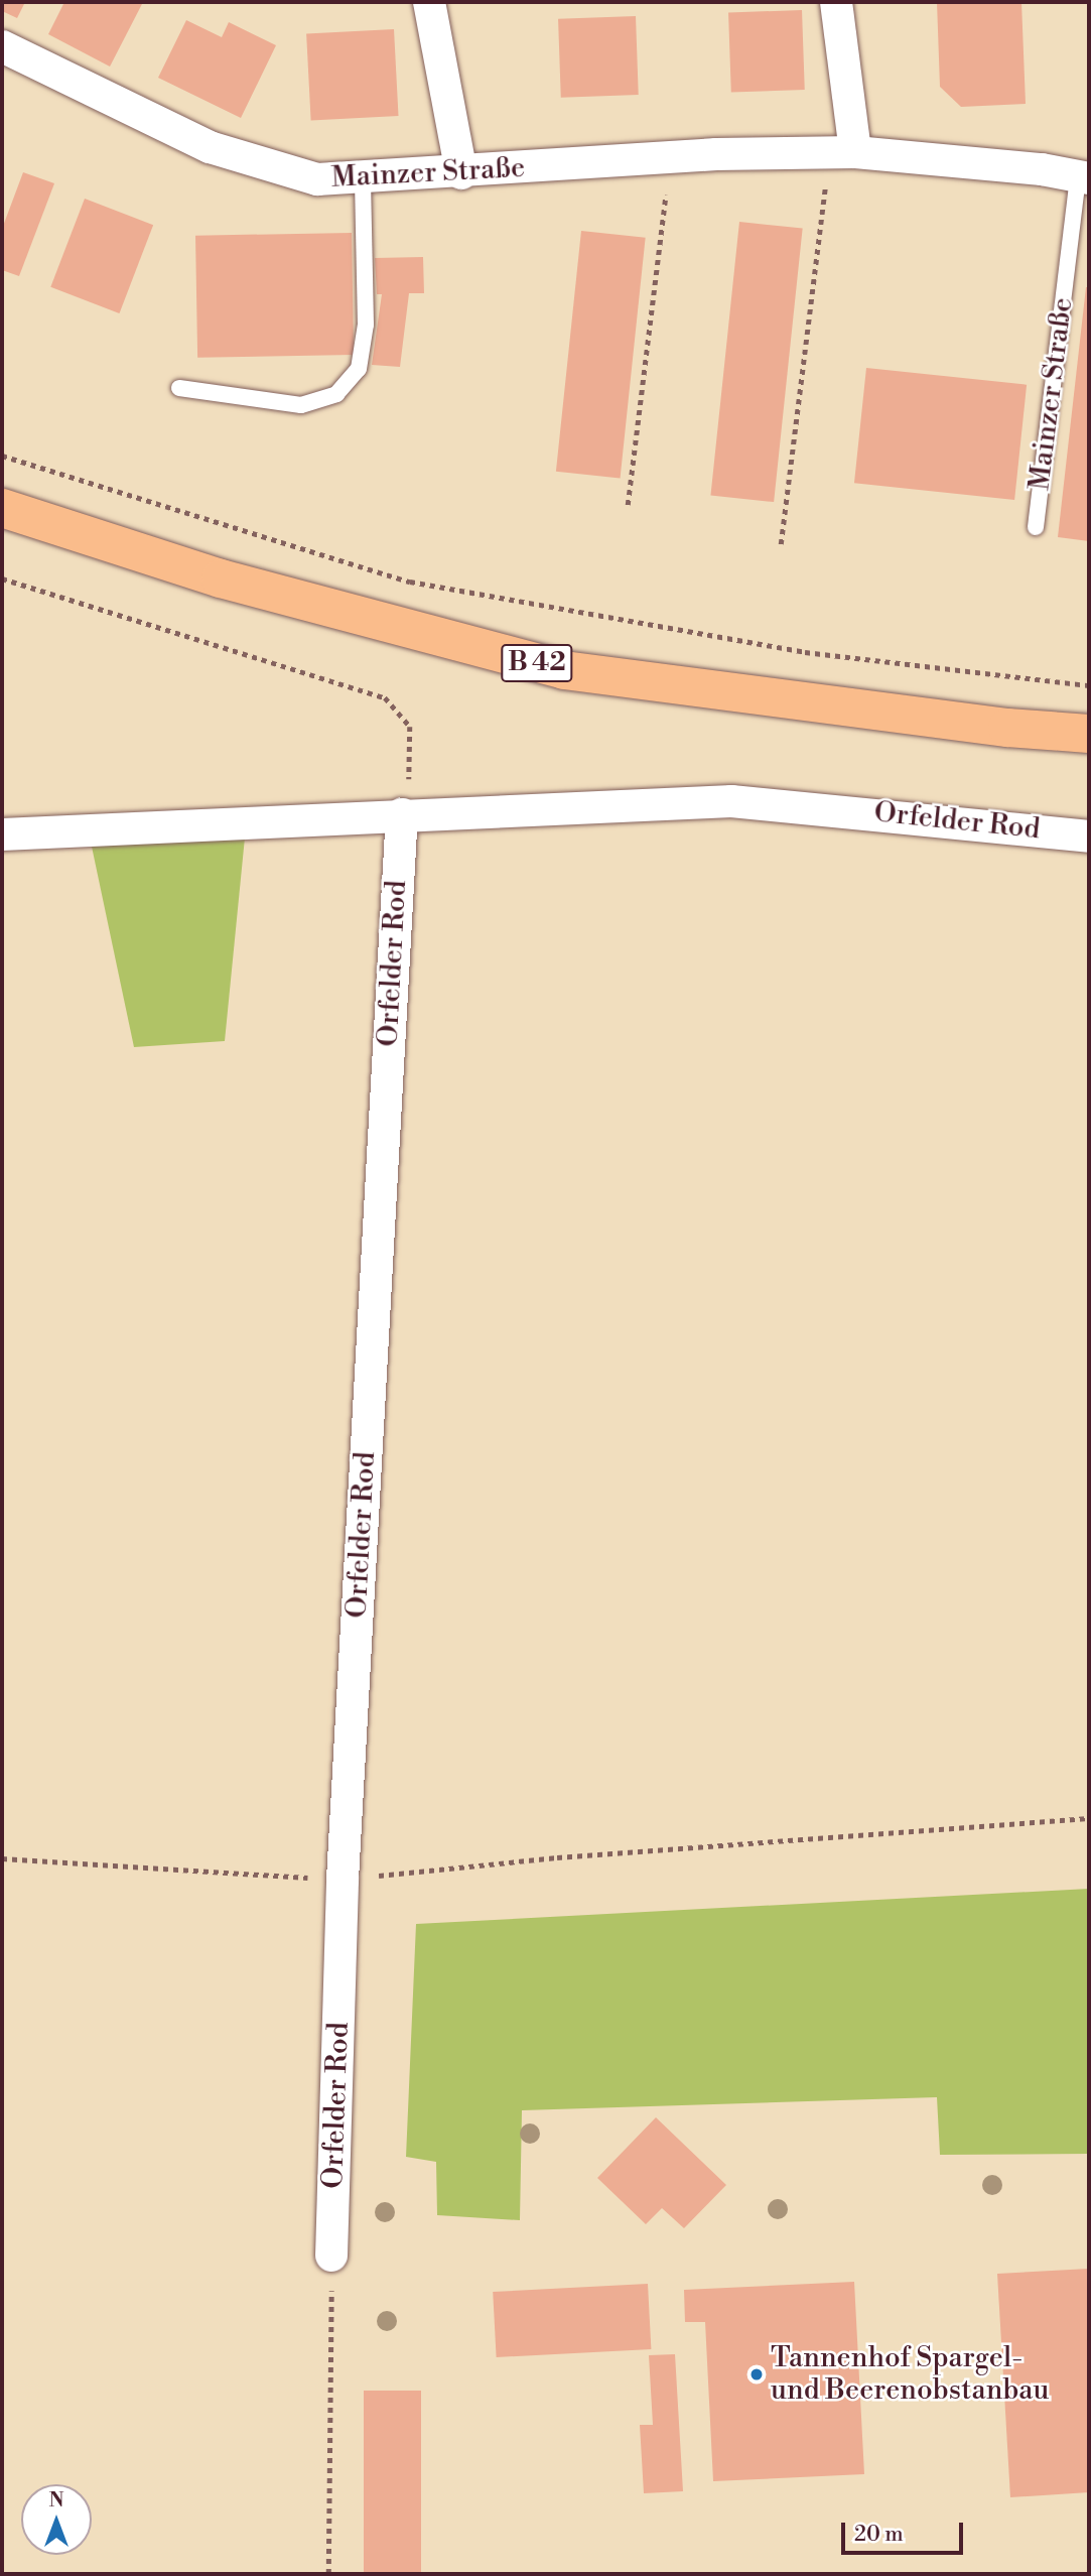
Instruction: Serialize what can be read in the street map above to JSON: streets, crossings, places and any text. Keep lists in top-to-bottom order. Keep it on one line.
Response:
{"streets":{"main road":["B 42"],"street":["Mainzer Straße","Orfelder Rod"]},"places":["Tannenhof Spargel- und Beerenobstanbau"],"scale_bar":"20 m","north":"top"}
